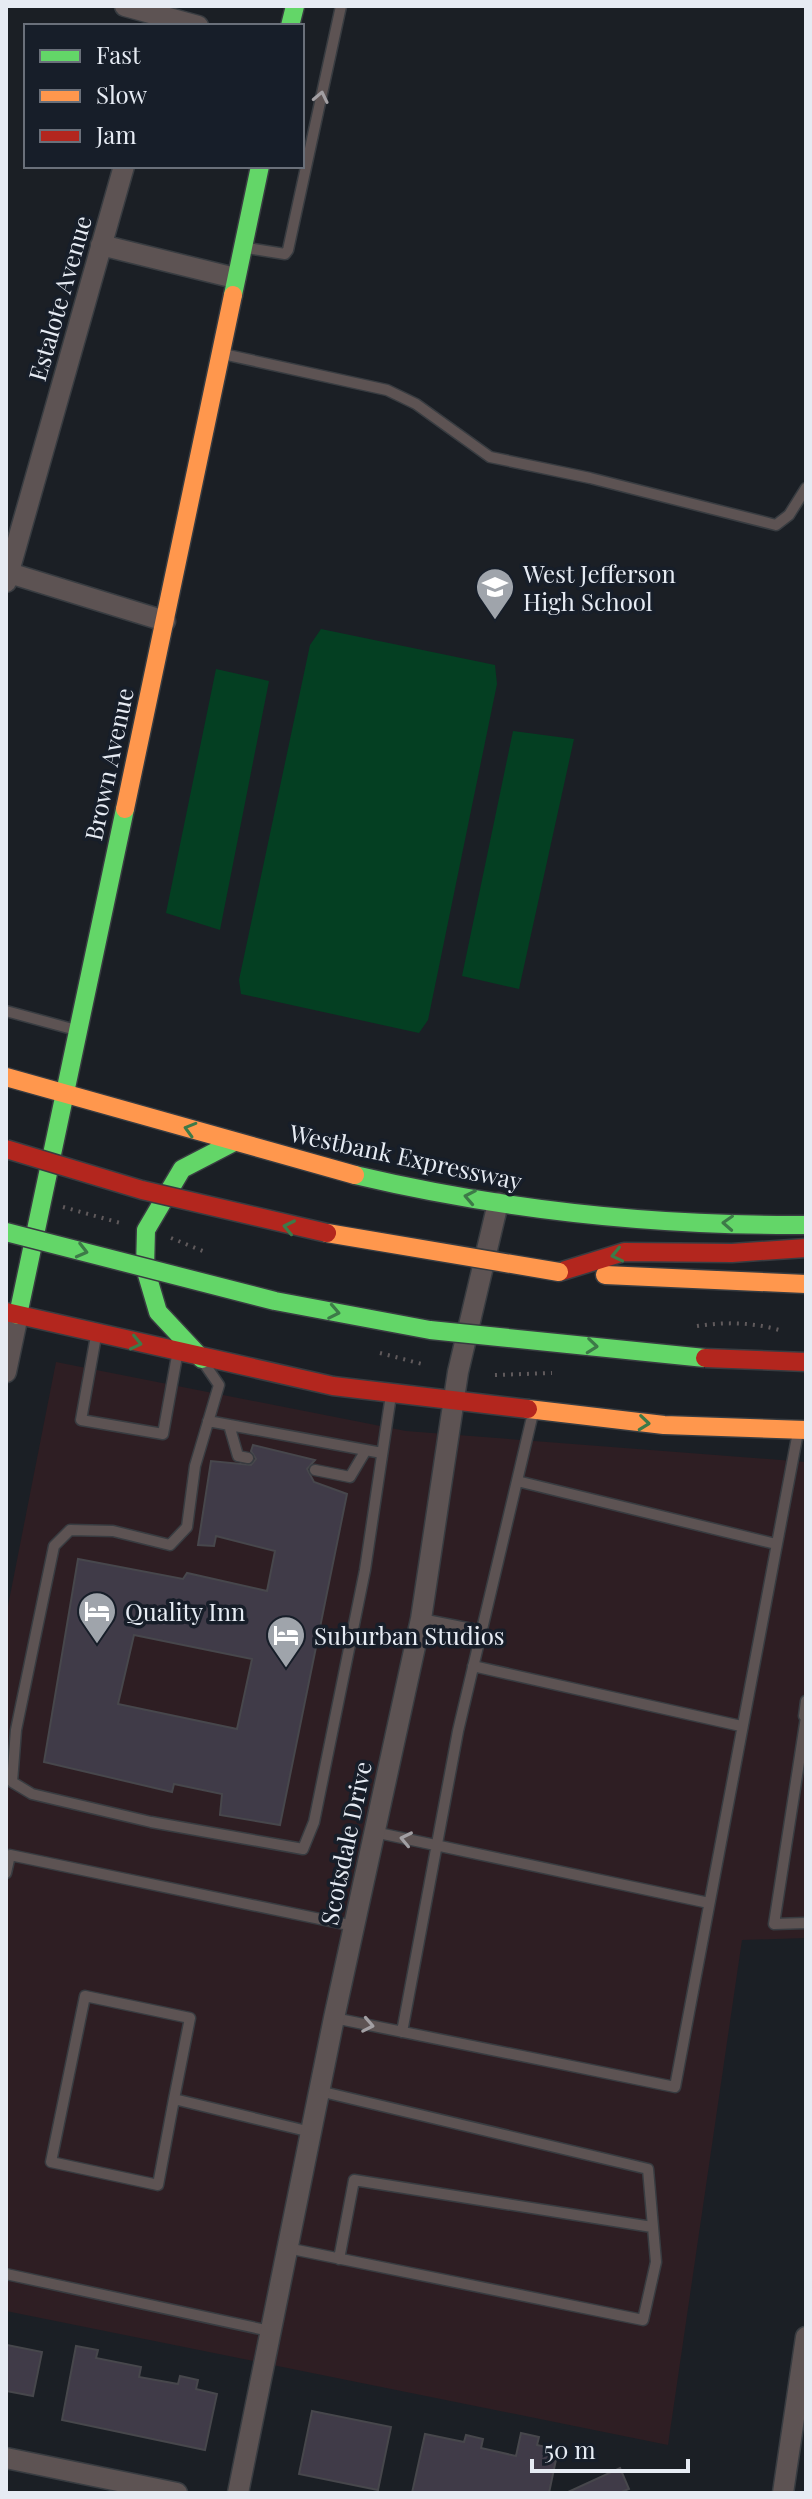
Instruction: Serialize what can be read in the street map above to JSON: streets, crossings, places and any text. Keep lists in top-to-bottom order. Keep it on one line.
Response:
{"streets":{"main road":["Brown Avenue","Westbank Expressway"],"street":["Estalote Avenue","Scotsdale Drive"]},"crossings":[["Brown Avenue","Westbank Expressway"],["Westbank Expressway","Scotsdale Drive"]],"places":{"school or university":["West Jefferson High School"],"hotel":["Quality Inn","Suburban Studios"]},"legend":["Fast","Slow","Jam"],"scale_bar":"50 m"}
